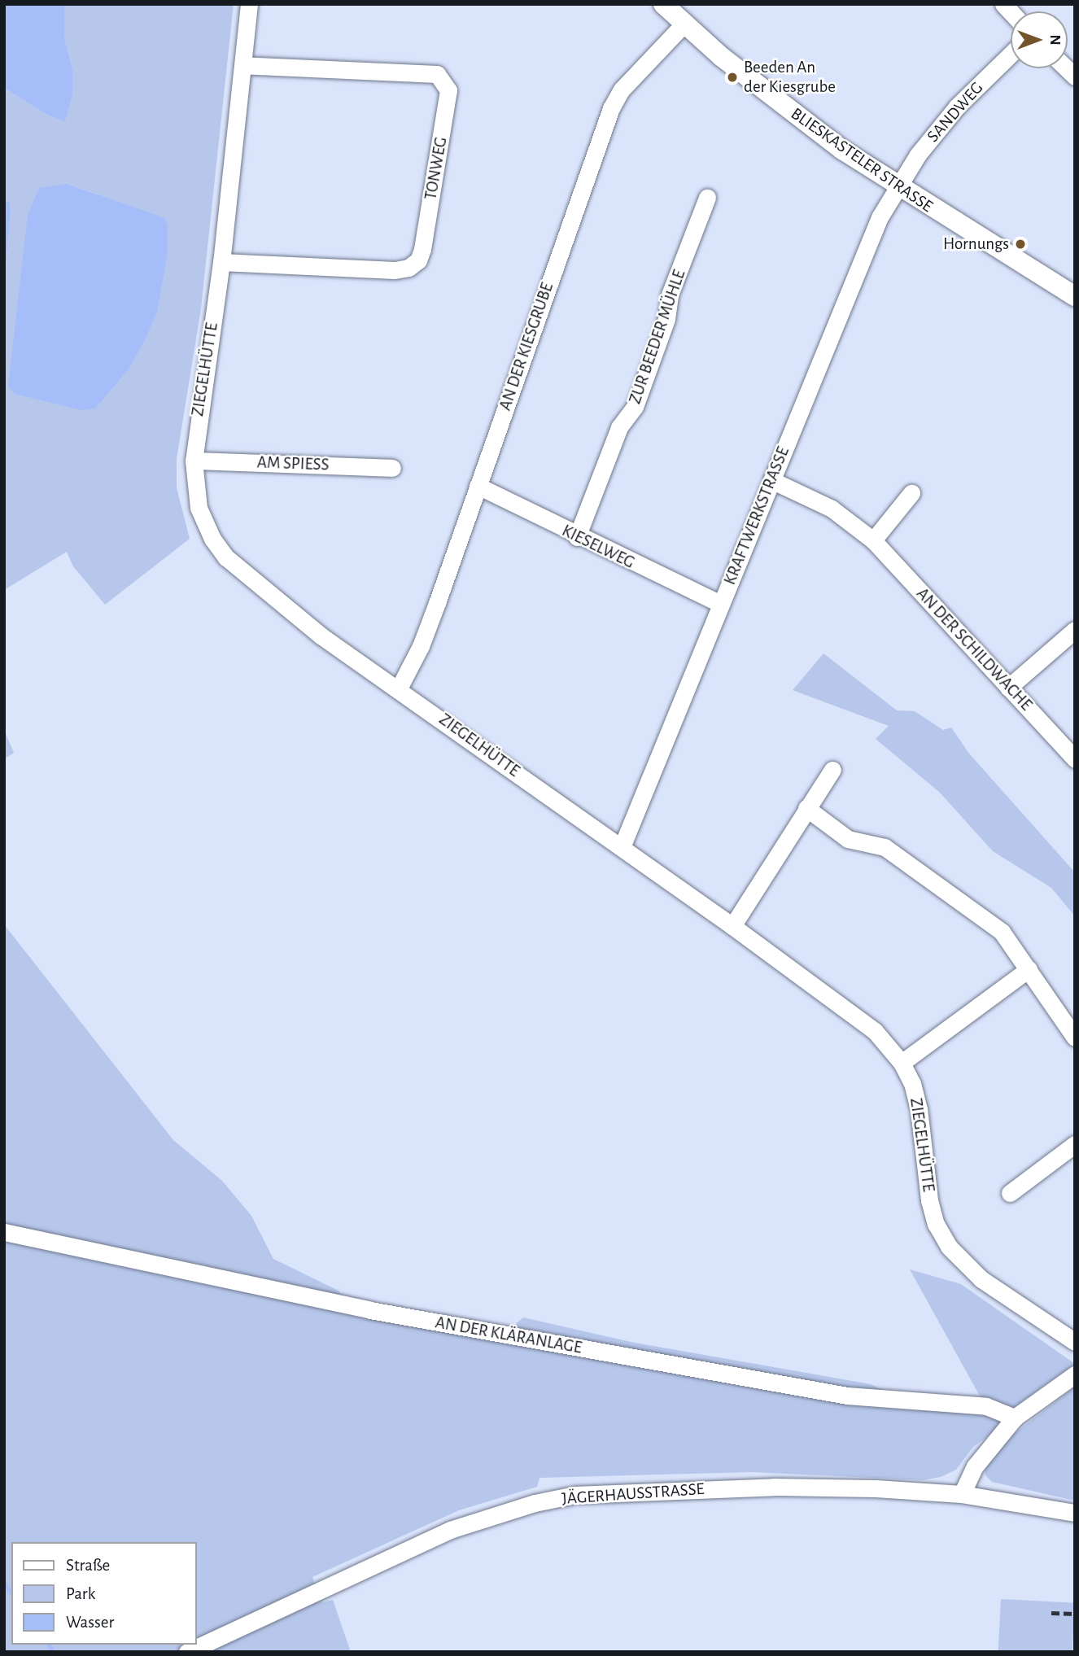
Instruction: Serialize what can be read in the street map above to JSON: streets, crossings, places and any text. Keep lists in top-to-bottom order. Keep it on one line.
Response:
{"streets":{"street":["SANDWEG","BLIESKASTELER STRASSE","TONWEG","ZUR BEEDER MÜHLE","AN DER KIESGRUBE","ZIEGELHÜTTE","AM SPIESS","KRAFTWERKSTRASSE","KIESELWEG","AN DER SCHILDWACHE","AN DER KLÄRANLAGE","JÄGERHAUSSTRASSE"]},"crossings":[["SANDWEG","BLIESKASTELER STRASSE"],["SANDWEG","KRAFTWERKSTRASSE"],["BLIESKASTELER STRASSE","AN DER KIESGRUBE"],["BLIESKASTELER STRASSE","KRAFTWERKSTRASSE"],["TONWEG","ZIEGELHÜTTE"],["ZUR BEEDER MÜHLE","KIESELWEG"],["AN DER KIESGRUBE","ZIEGELHÜTTE"],["AN DER KIESGRUBE","KIESELWEG"],["ZIEGELHÜTTE","AM SPIESS"],["ZIEGELHÜTTE","KRAFTWERKSTRASSE"],["KRAFTWERKSTRASSE","KIESELWEG"],["KRAFTWERKSTRASSE","AN DER SCHILDWACHE"]],"places":["Beeden An der Kiesgrube","Hornungs"],"legend":["Straße","Park","Wasser"],"north":"right"}
